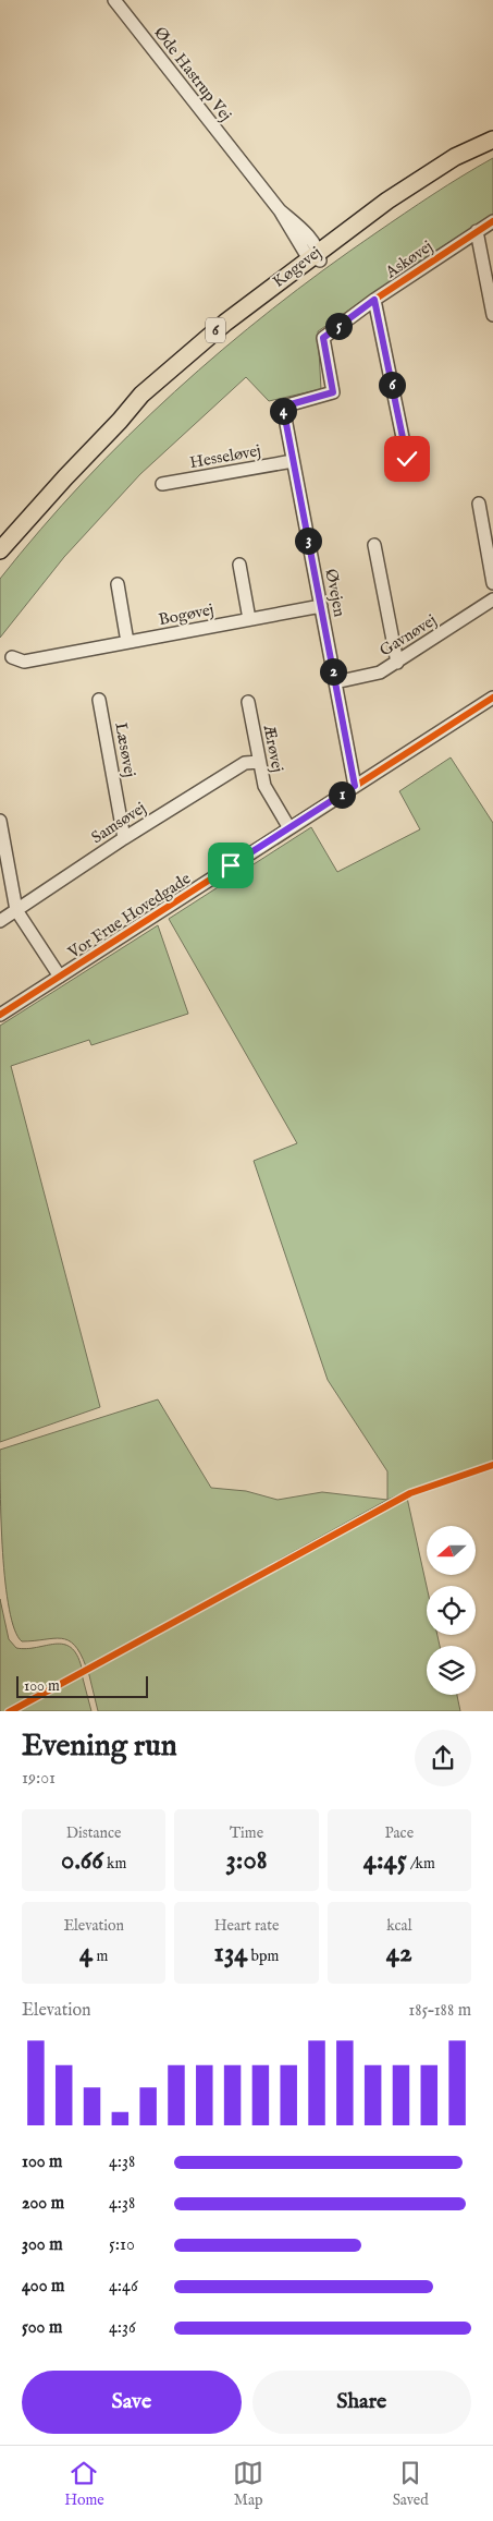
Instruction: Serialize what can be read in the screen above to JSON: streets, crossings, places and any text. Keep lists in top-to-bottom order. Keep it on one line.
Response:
{"streets":{"main road":["Køgevej","6"],"street":["Øde Hastrup Vej","Askøvej","Hesseløvej","Øvejen","Bogøvej","Gavnøvej","Ærøvej","Læsøvej","Samsøvej","Vor Frue Hovedgade"]},"crossings":[["Øde Hastrup Vej","Køgevej"],["Askøvej","Øvejen"],["Hesseløvej","Øvejen"],["Øvejen","Bogøvej"],["Øvejen","Gavnøvej"],["Øvejen","Vor Frue Hovedgade"],["Ærøvej","Samsøvej"],["Ærøvej","Vor Frue Hovedgade"],["Læsøvej","Samsøvej"]],"scale_bar":"100 m","north":"left","page":{"pins":["5","6","4","3","2","1"],"scale":"100 m","heading":["Evening run","19:01"],"stats":[["Distance","0.66 km"],["Time","3:08"],["Pace","4:45 /km"],["Elevation","4 m"],["Heart rate","134 bpm"],["kcal","42"]],"chart":["Elevation","185–188 m"],"list":[{"name":"100 m","note":"4:38"},{"name":"200 m","note":"4:38"},{"name":"300 m","note":"5:10"},{"name":"400 m","note":"4:46"},{"name":"500 m","note":"4:36"}],"buttons":["Save","Share"],"tabs":["Home","Map","Saved"]}}
